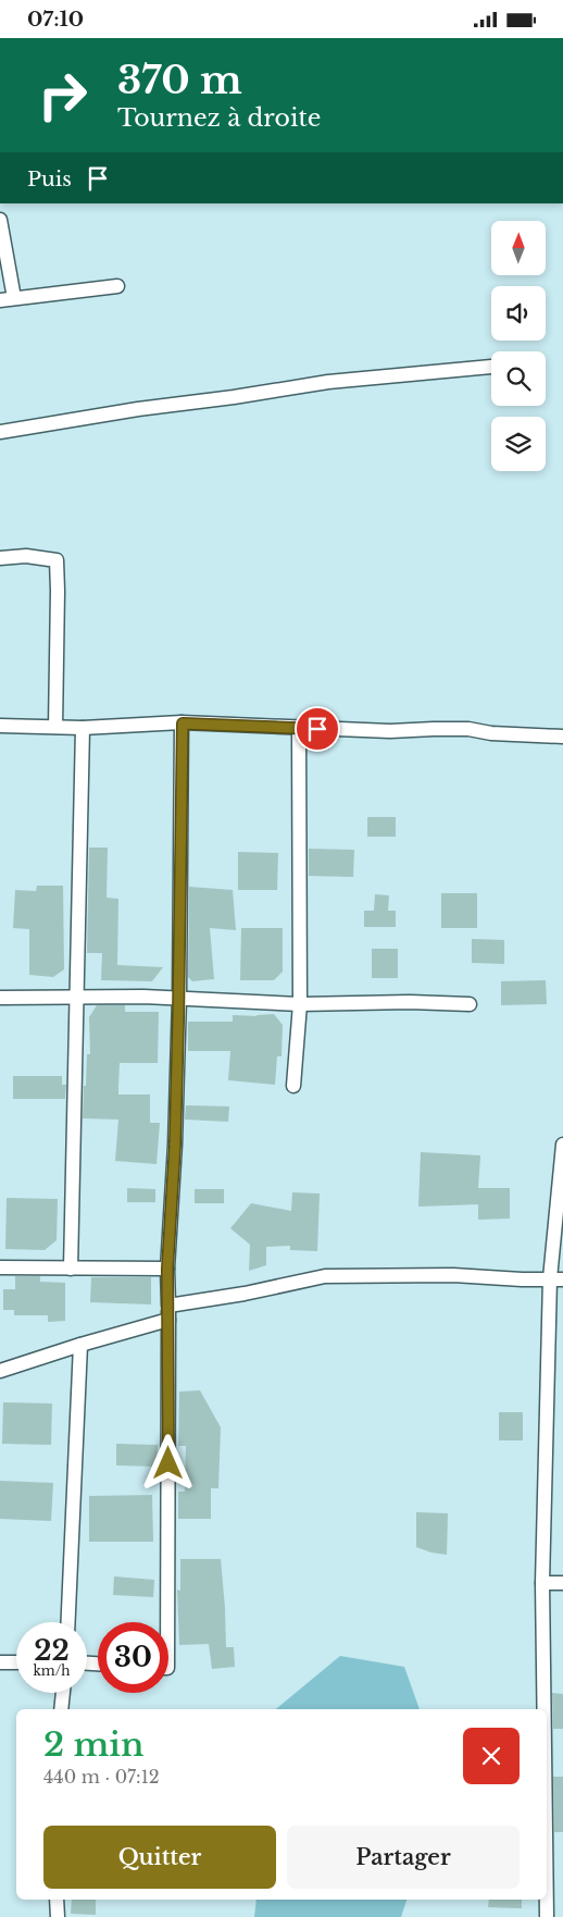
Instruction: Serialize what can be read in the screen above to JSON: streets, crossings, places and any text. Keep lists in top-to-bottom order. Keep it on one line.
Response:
{"north":"top","page":{"status":"07:10","turn":["370 m","Tournez à droite"],"then":"Puis","speed":"22 km/h","limit":"30","heading":["2 min","440 m · 07:12"],"buttons":["Quitter","Partager"]}}
